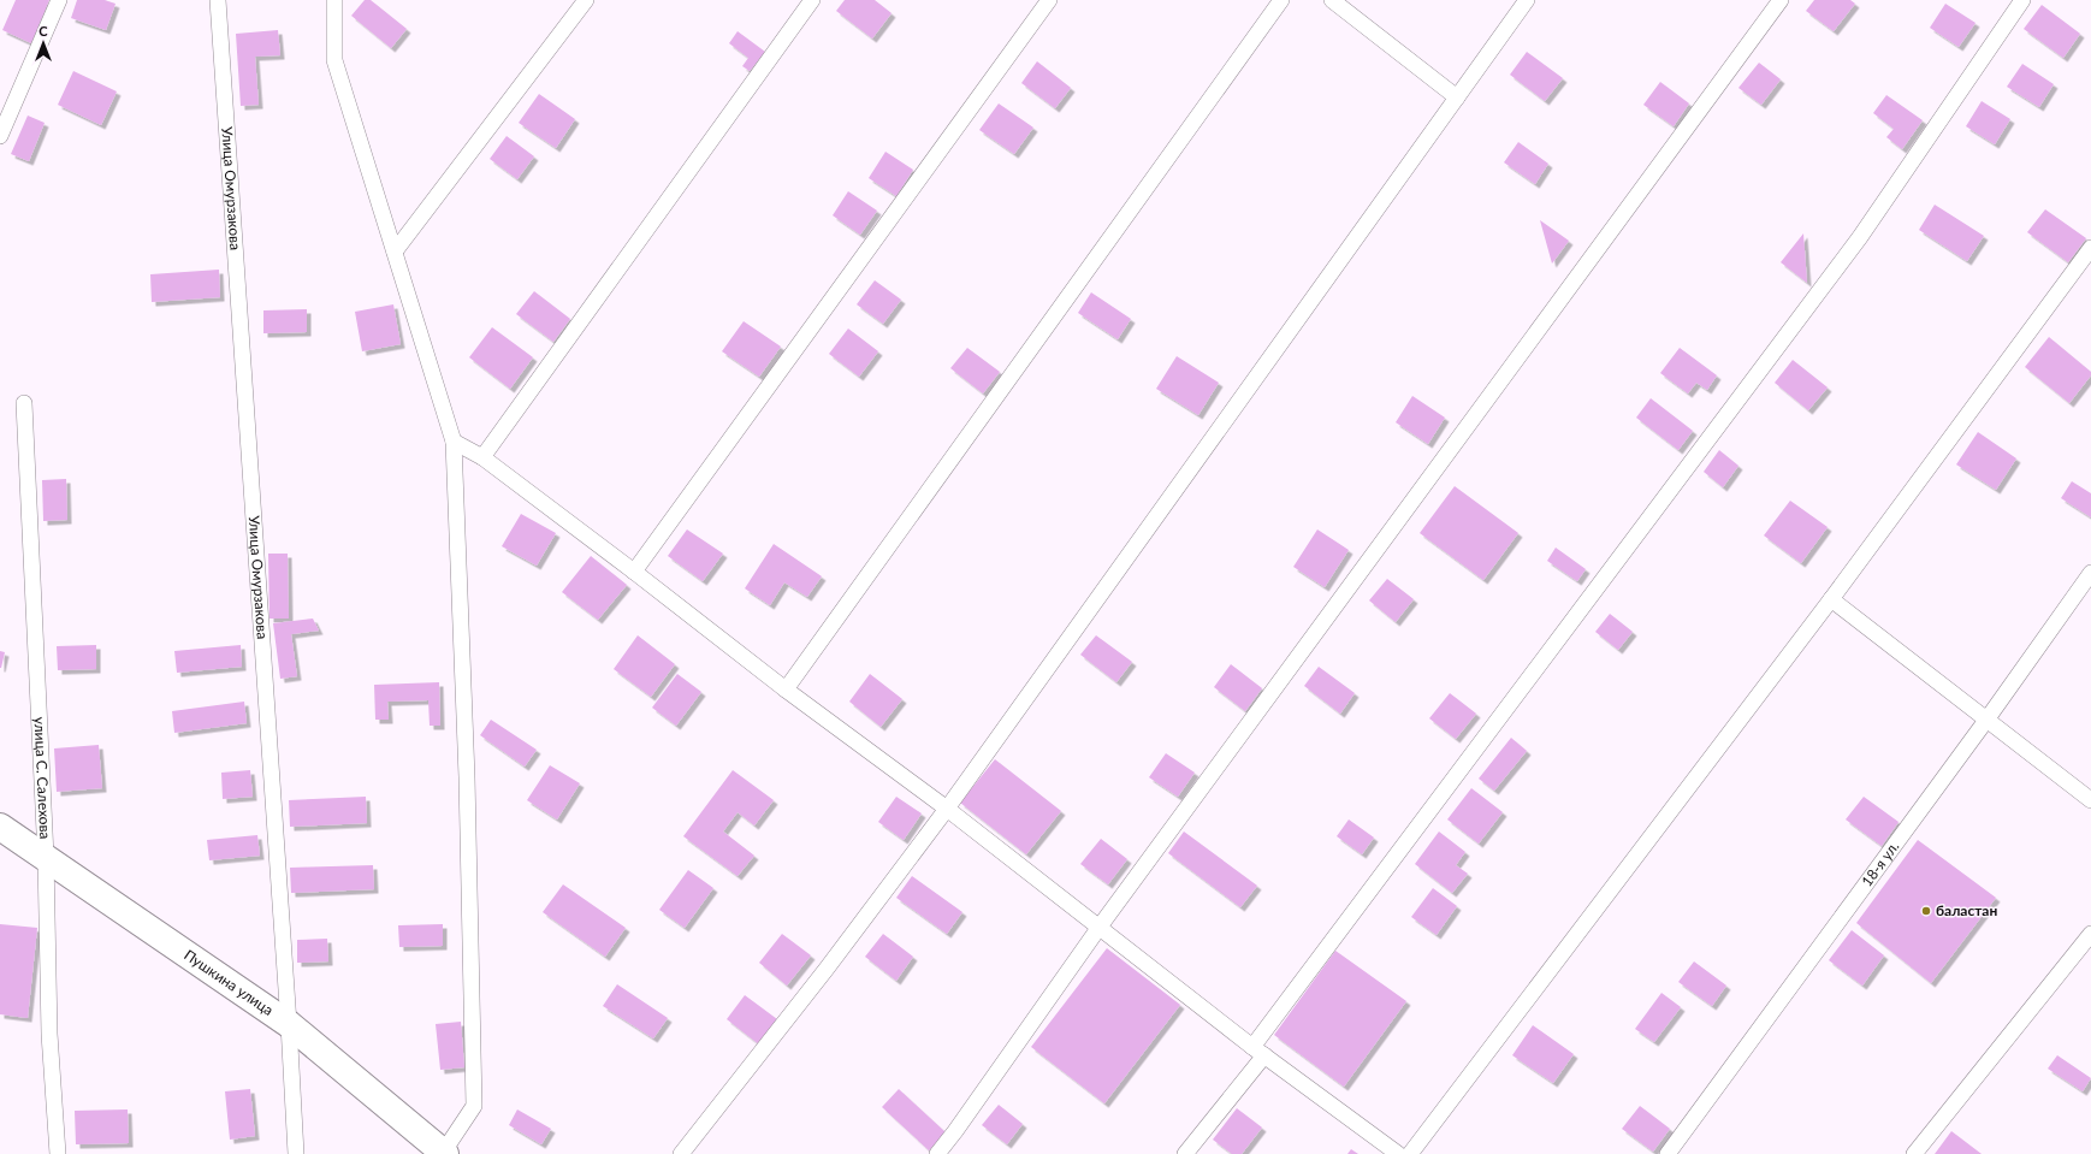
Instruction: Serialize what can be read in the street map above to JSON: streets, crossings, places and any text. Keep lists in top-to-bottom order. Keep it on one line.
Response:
{"streets":{"highway":["Пушкина улица"],"street":["Улица Омурзакова","улица С. Салехова","18-я ул."]},"crossings":[["Улица Омурзакова","Пушкина улица"],["улица С. Салехова","Пушкина улица"]],"places":["баластан"],"north":"top"}
